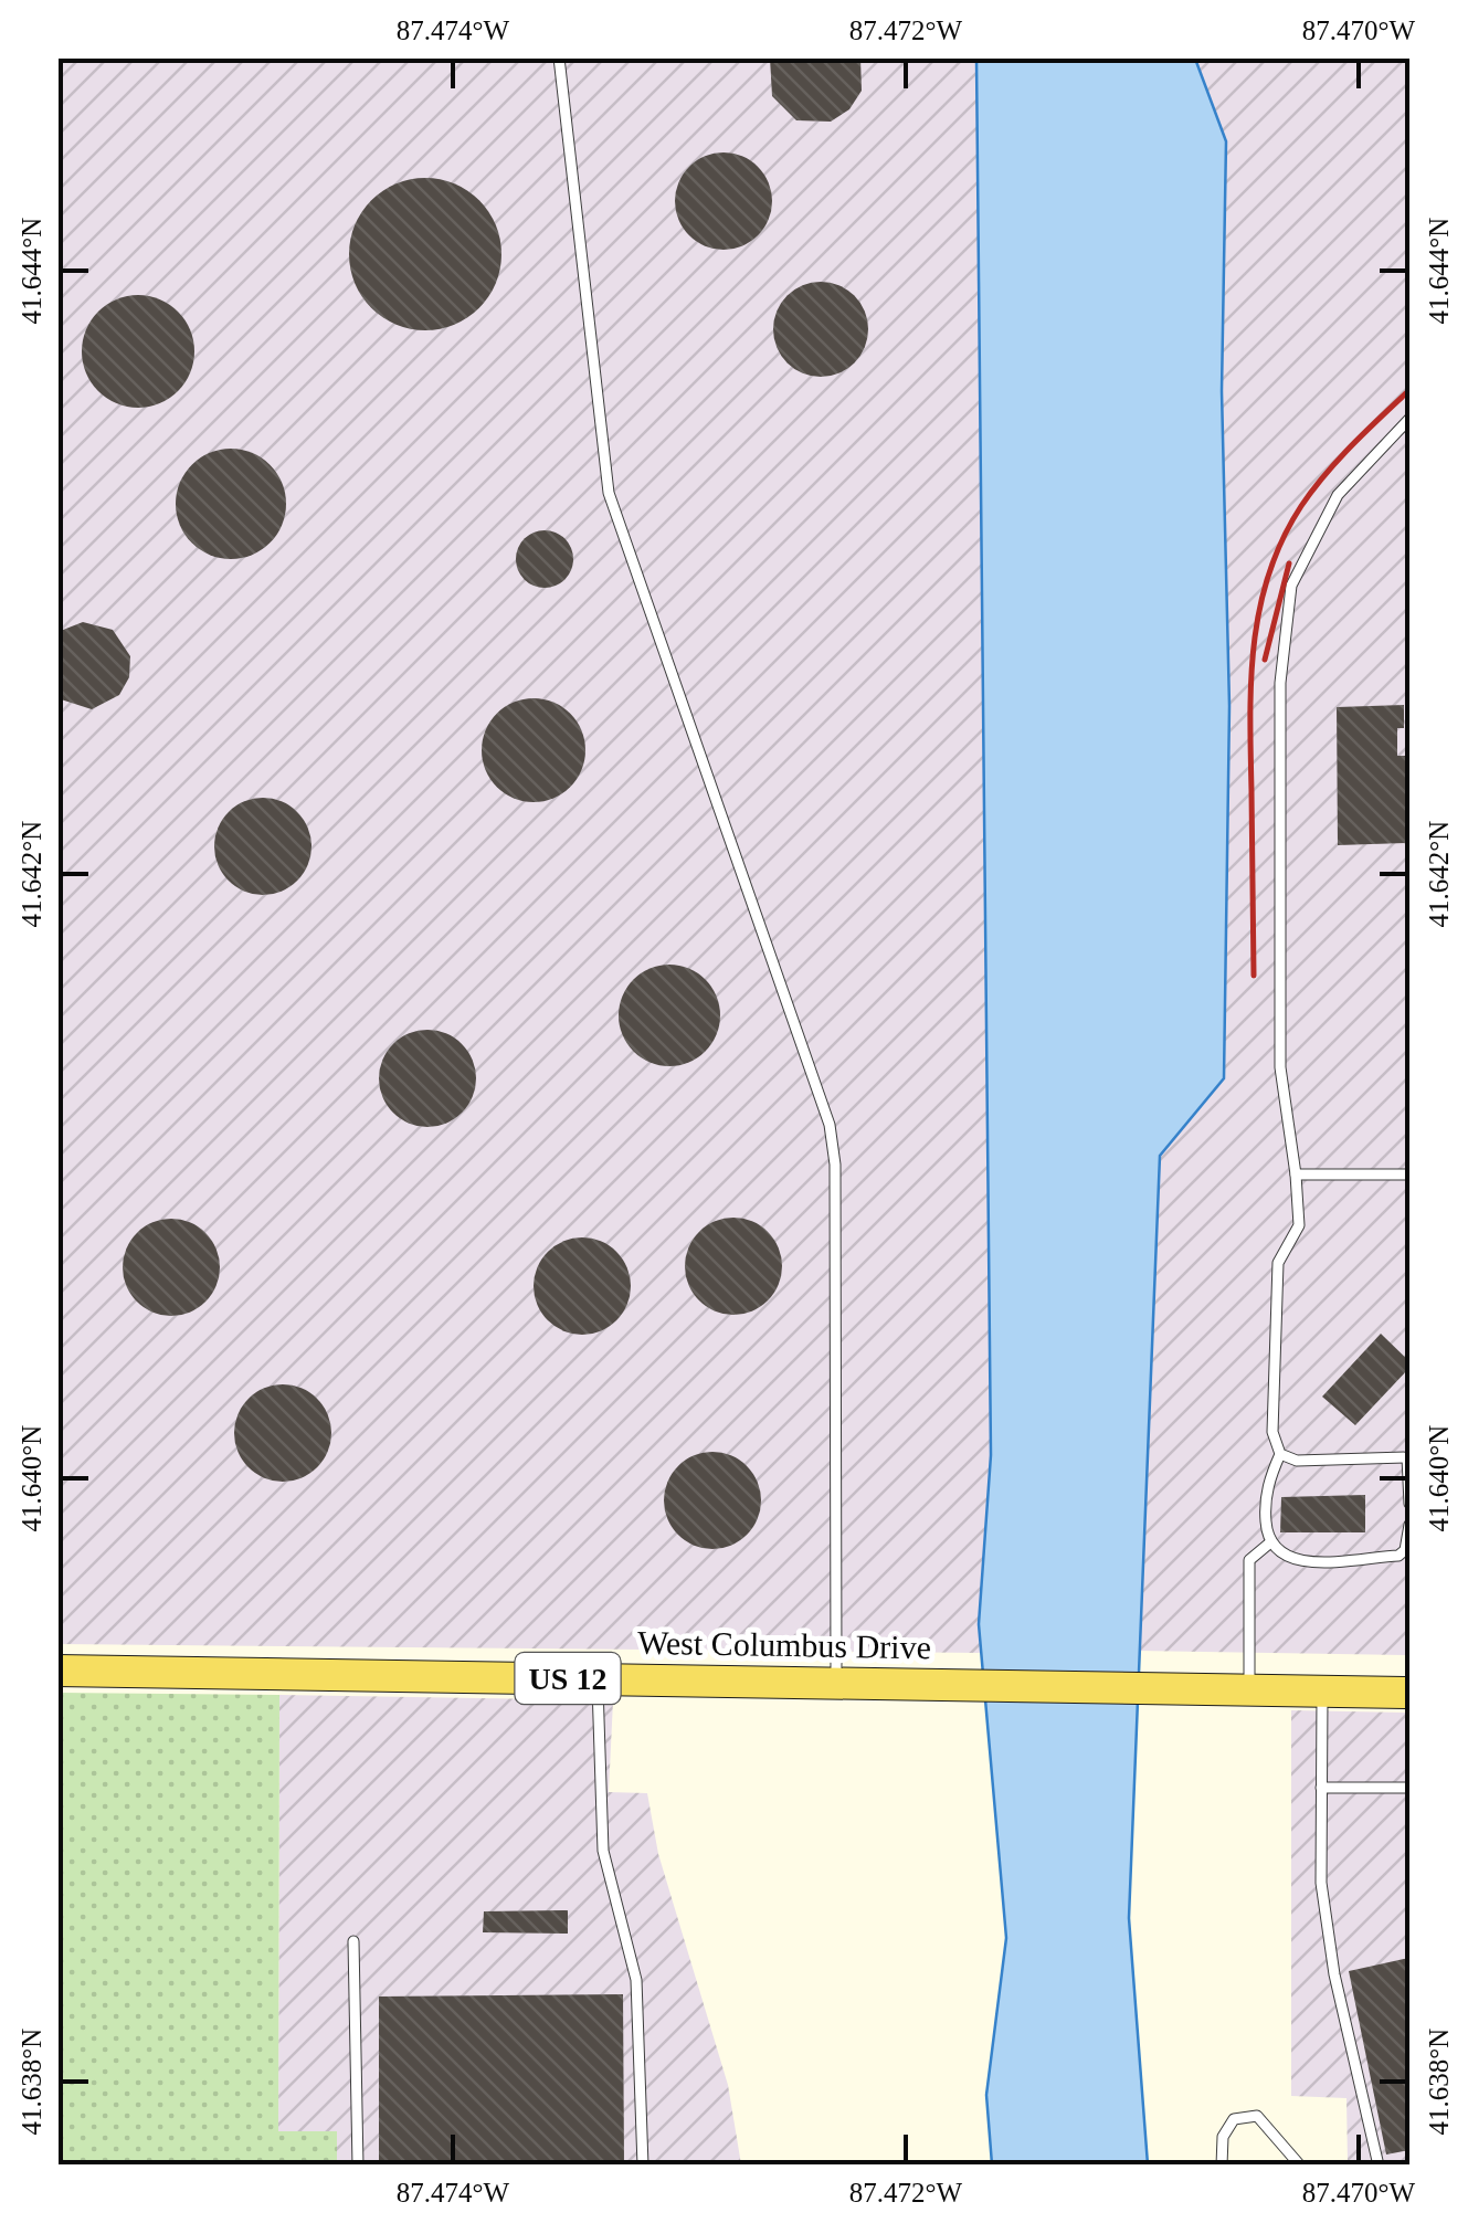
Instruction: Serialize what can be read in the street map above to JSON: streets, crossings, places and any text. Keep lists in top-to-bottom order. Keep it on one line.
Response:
{"streets":{"main road":["West Columbus Drive","US 12"]},"crossings":[["West Columbus Drive","US 12"]],"coordinates":["87.474°W","87.472°W","87.470°W","41.644°N","41.642°N","41.640°N","41.638°N"]}
